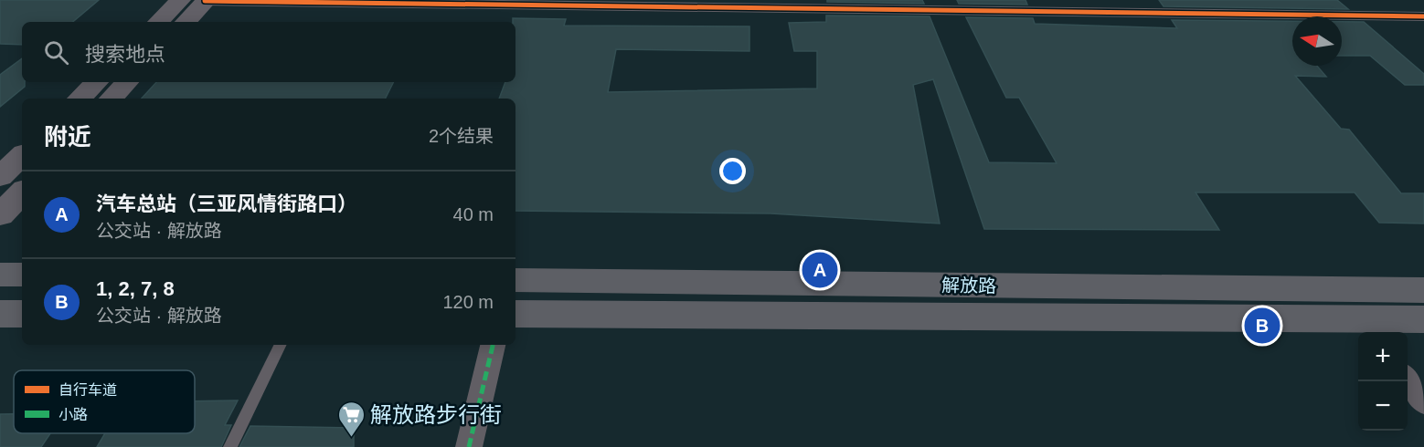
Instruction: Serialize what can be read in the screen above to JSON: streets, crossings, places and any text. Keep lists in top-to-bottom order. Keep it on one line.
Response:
{"streets":{"main road":["解放路"]},"places":{"supermarket":["解放路步行街"]},"legend":["自行车道","小路"],"north":"left","page":{"search":"搜索地点","heading":["附近","2个结果"],"list":[{"mark":"A","name":"汽车总站（三亚风情街路口）","note":"公交站 · 解放路","value":"40 m"},{"mark":"B","name":"1, 2, 7, 8","note":"公交站 · 解放路","value":"120 m"}],"pins":["A","B"],"map_buttons":["+","−"]}}
